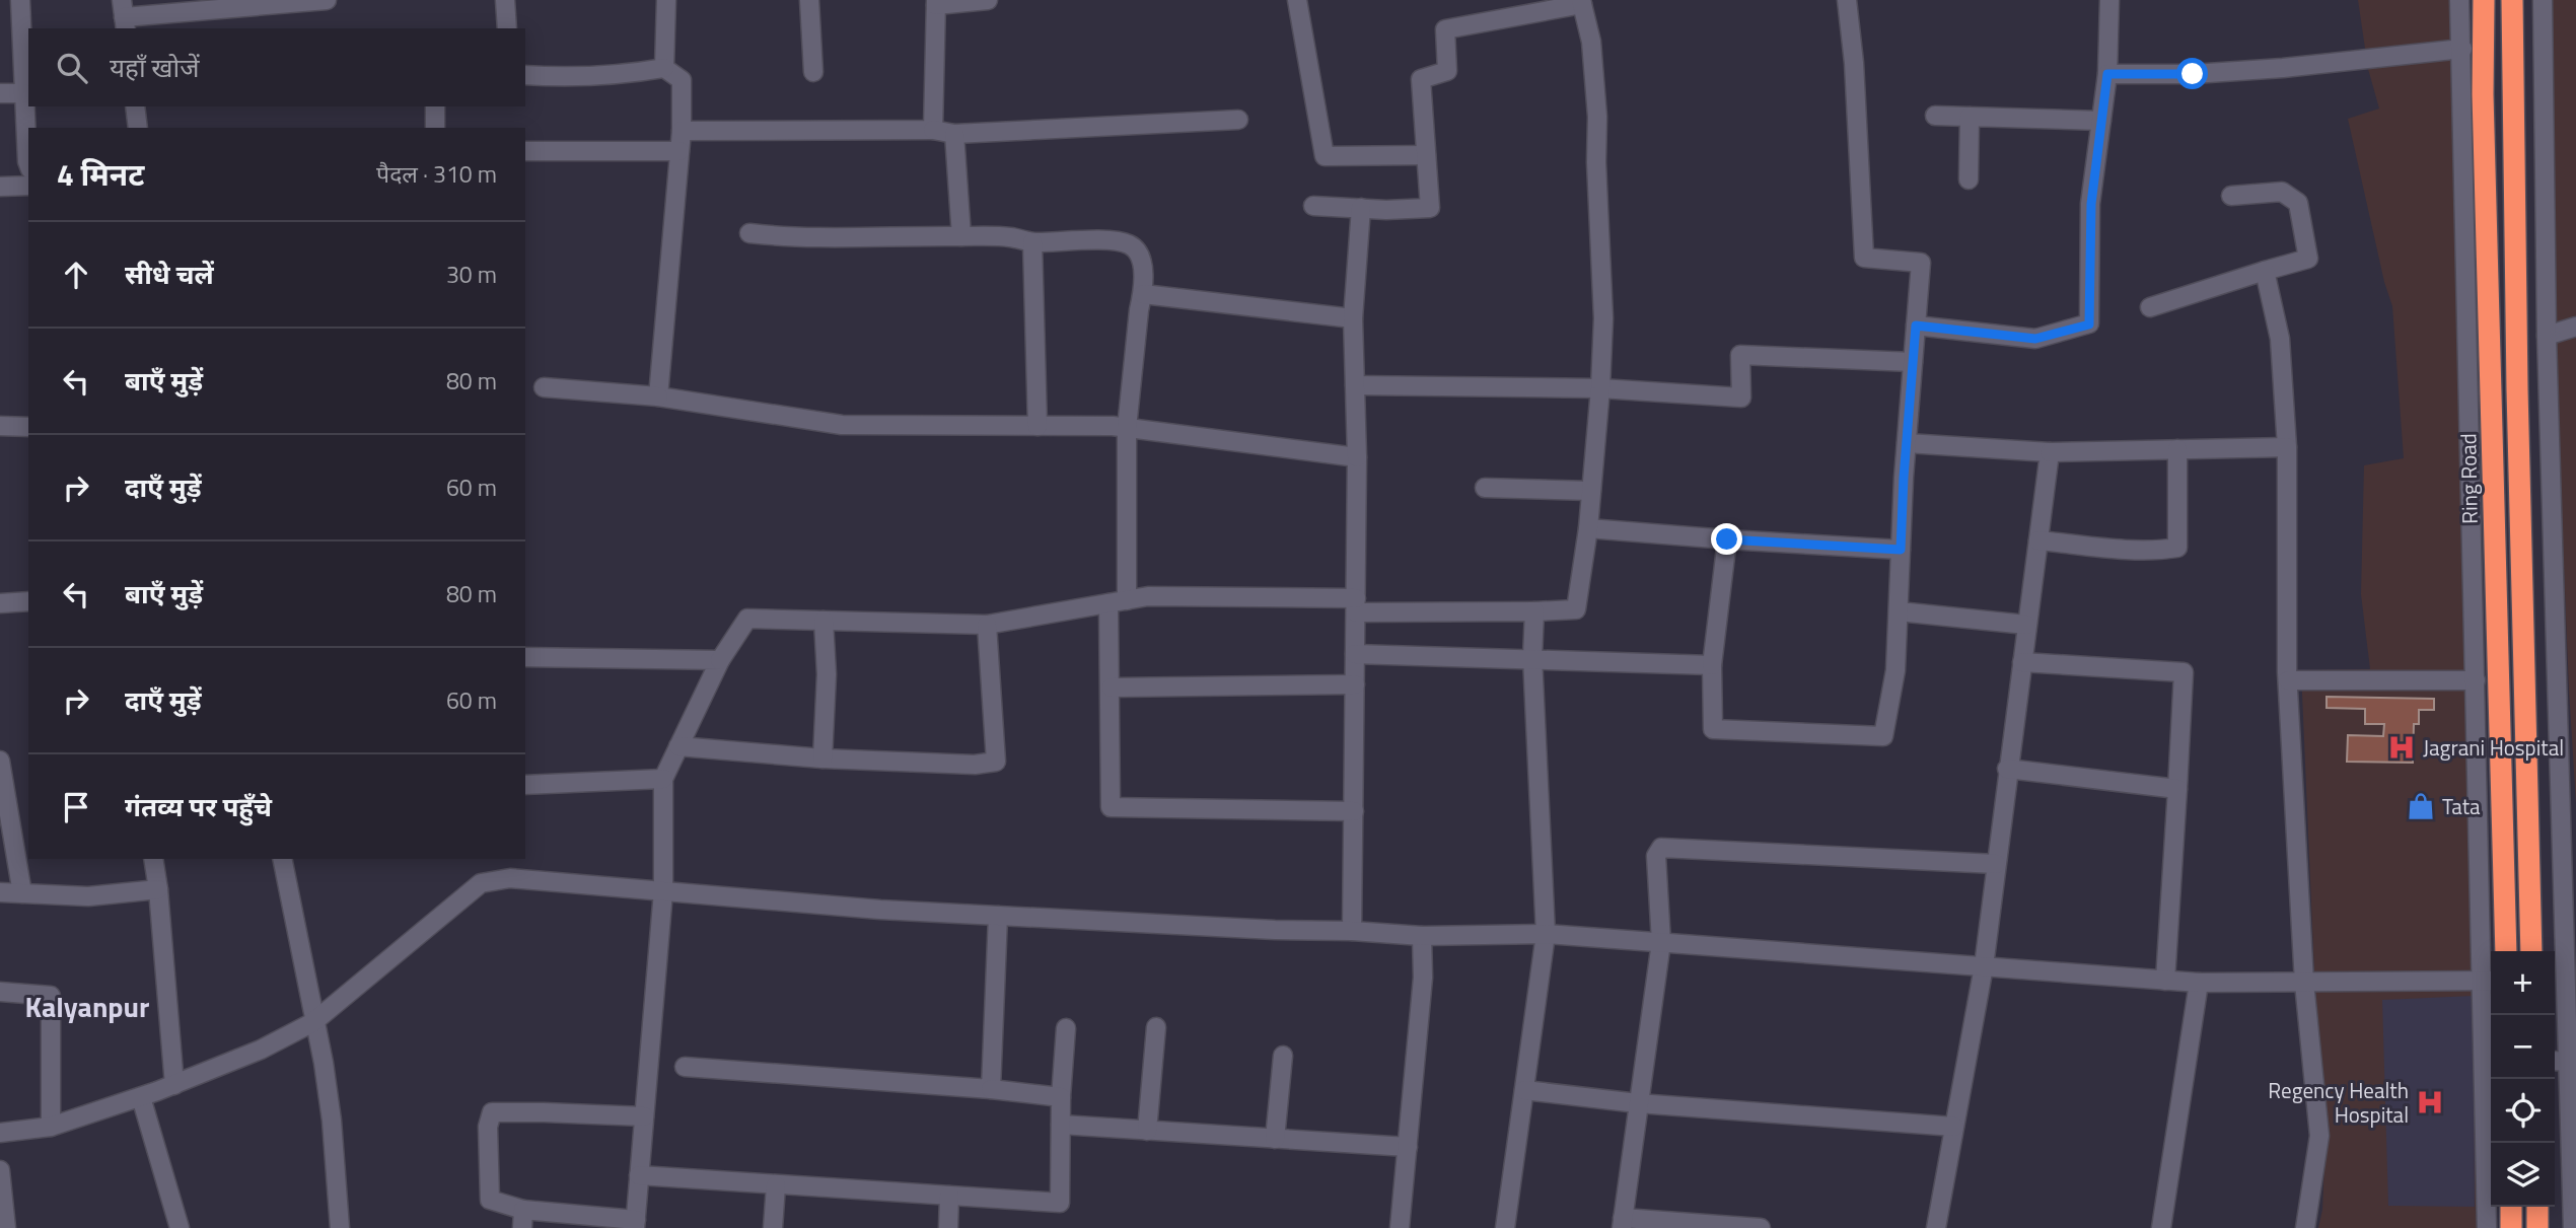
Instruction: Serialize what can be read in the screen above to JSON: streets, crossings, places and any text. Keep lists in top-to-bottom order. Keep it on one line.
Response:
{"streets":{"highway":["Ring Road"]},"districts":["Kalyanpur"],"places":{"hospital":["Jagrani Hospital","Regency Health Hospital"],"shop":["Tata"]},"page":{"search":"यहाँ खोजें","heading":["4 मिनट","पैदल · 310 m"],"list":[["सीधे चलें","30 m"],["बाएँ मुड़ें","80 m"],["दाएँ मुड़ें","60 m"],["बाएँ मुड़ें","80 m"],["दाएँ मुड़ें","60 m"],"गंतव्य पर पहुँचे"],"map_buttons":["+","−"]}}
